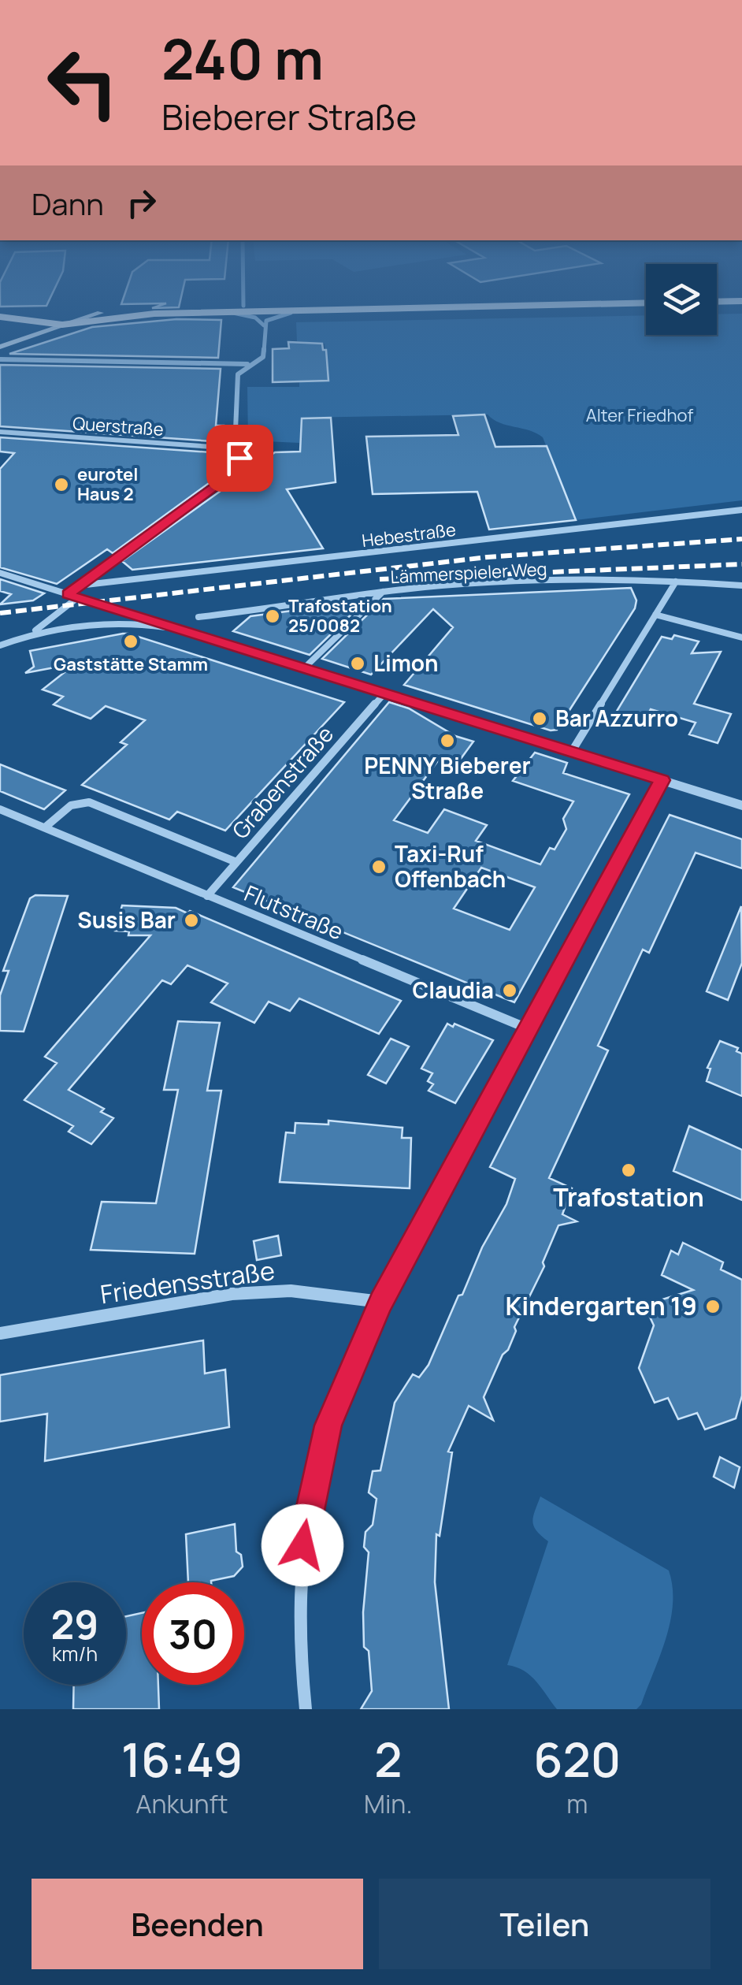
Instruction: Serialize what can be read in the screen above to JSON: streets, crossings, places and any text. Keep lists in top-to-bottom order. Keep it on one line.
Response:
{"streets":{"street":["Querstraße","Hebestraße","Lämmerspieler Weg","Grabenstraße","Flutstraße","Friedensstraße"]},"crossings":[["Grabenstraße","Flutstraße"]],"parks":["Alter Friedhof"],"places":["eurotel Haus 2","Trafostation 25/0082","Gaststätte Stamm","Limon","Bar Azzurro","PENNY Bieberer Straße","Taxi-Ruf Offenbach","Susis Bar","Claudia","Trafostation","Kindergarten 19"],"page":{"turn":["240 m","Bieberer Straße"],"then":"Dann","speed":"29 km/h","limit":"30","eta":["16:49","Ankunft","2","Min.","620","m"],"buttons":["Beenden","Teilen"]}}
